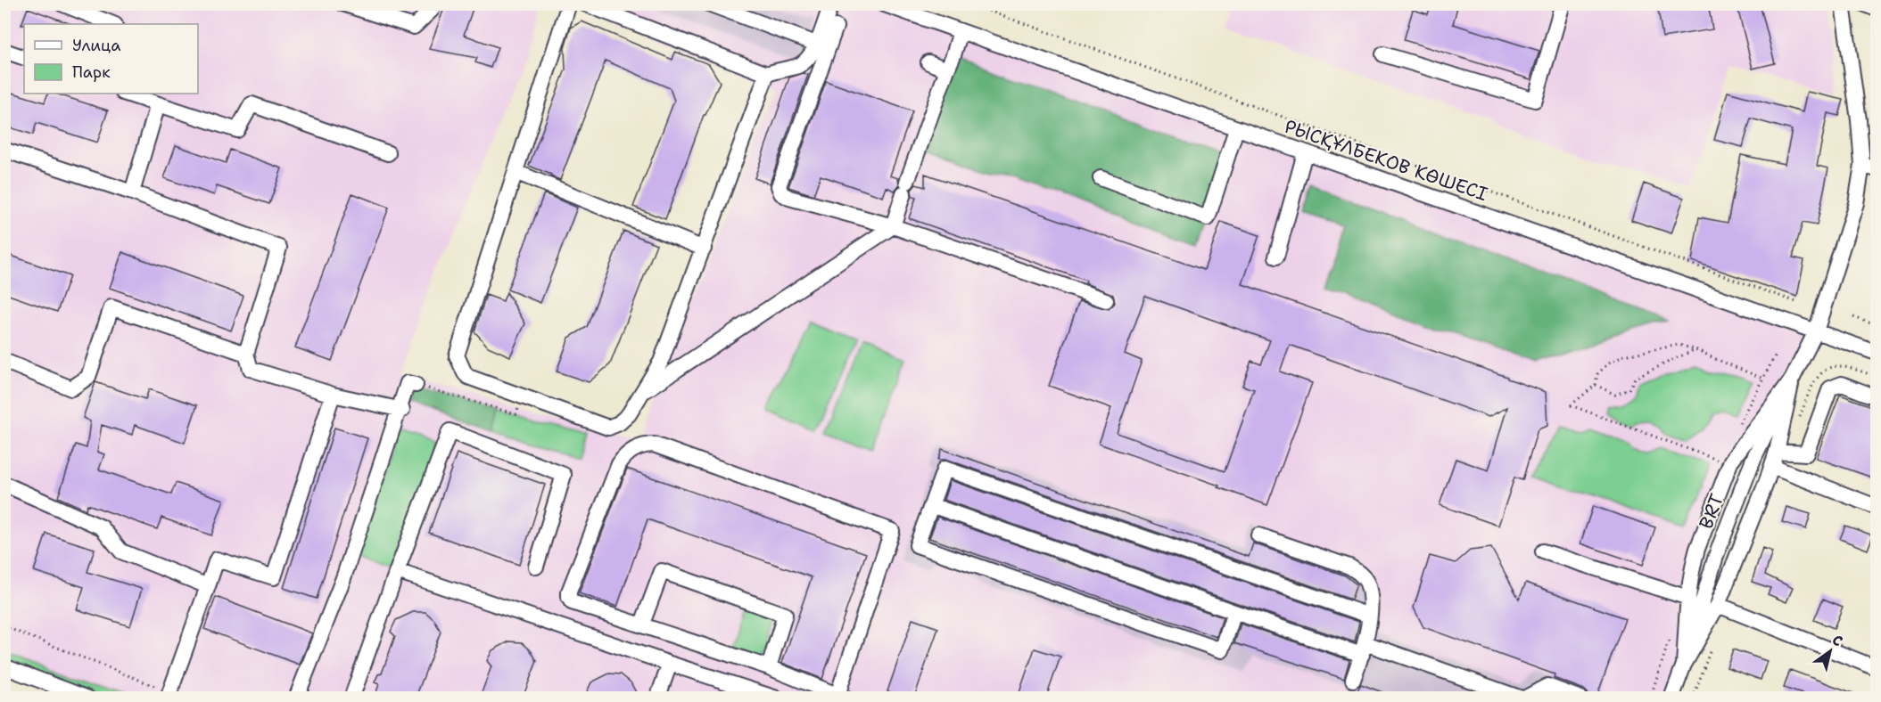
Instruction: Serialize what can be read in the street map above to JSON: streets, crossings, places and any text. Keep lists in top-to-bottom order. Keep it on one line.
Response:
{"streets":{"street":["РЫСҚҰЛБЕКОВ КӨШЕСІ","BRT"]},"legend":["Улица","Парк"],"north":"top right"}
